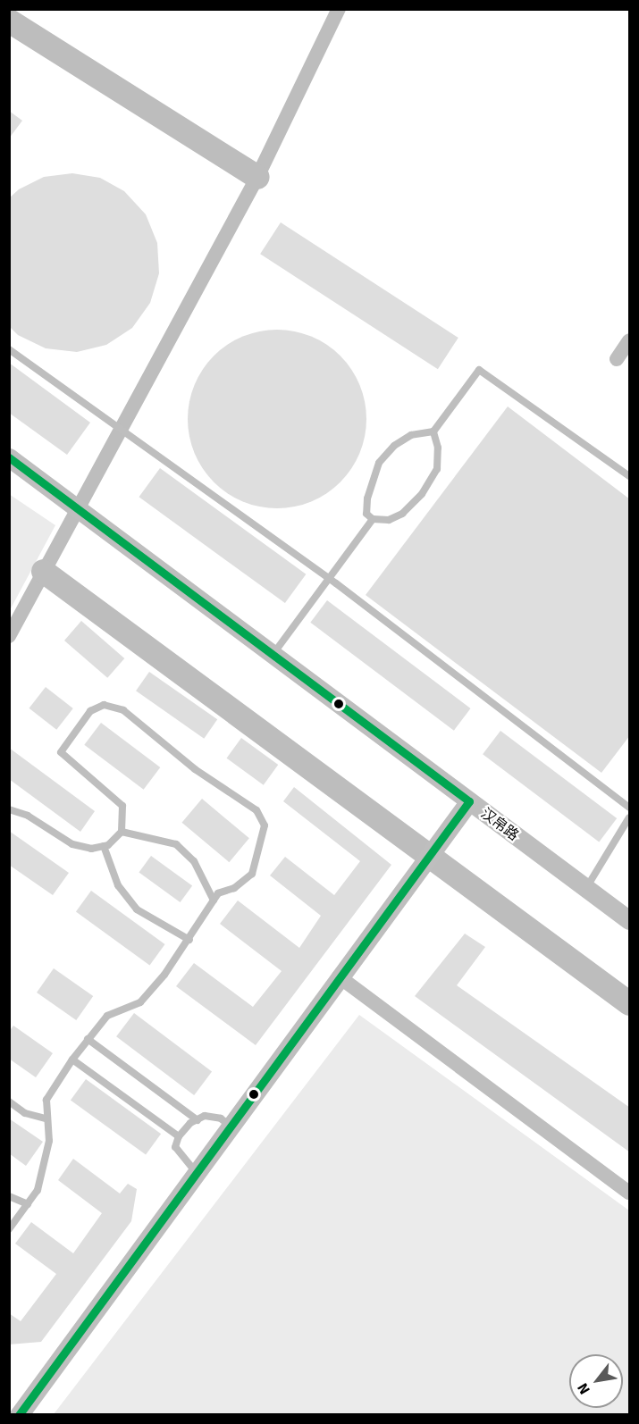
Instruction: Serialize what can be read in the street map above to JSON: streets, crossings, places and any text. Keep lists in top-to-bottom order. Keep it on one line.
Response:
{"streets":{"street":["汉帛路"]},"north":"bottom left"}
